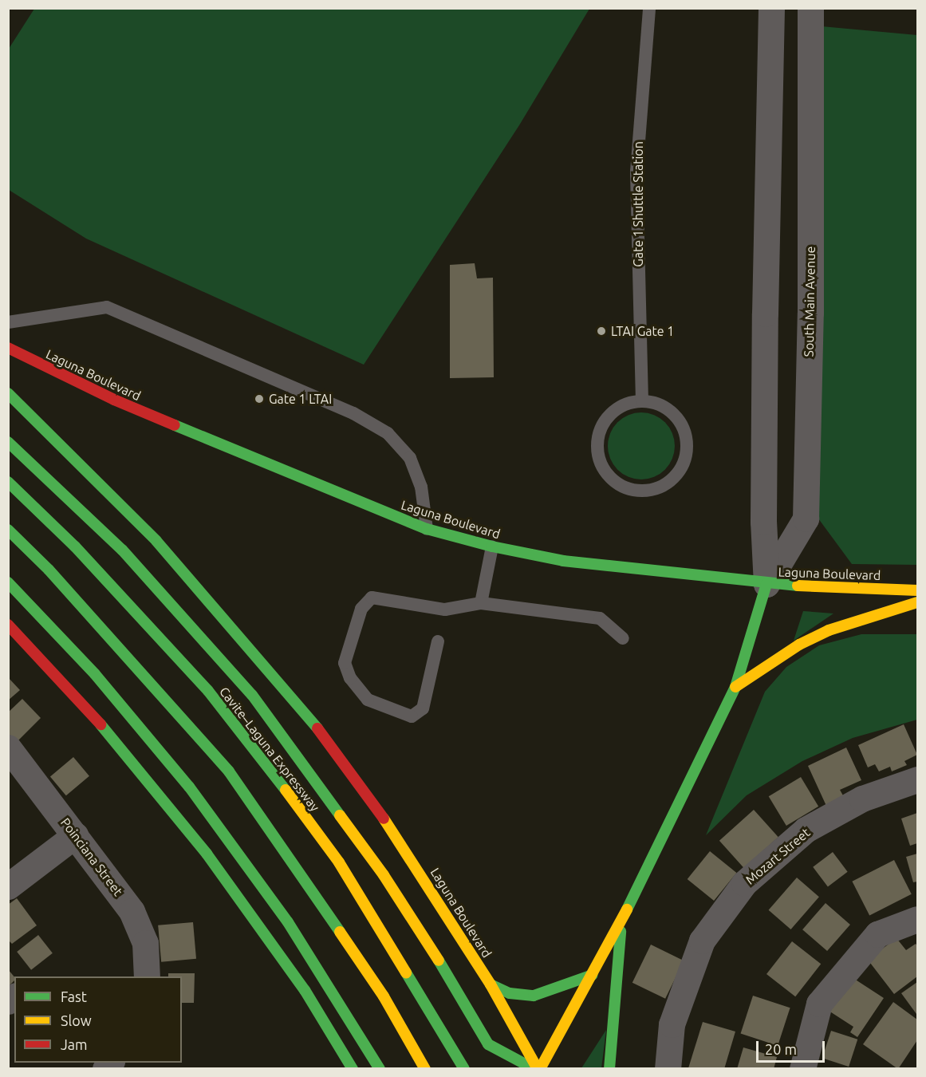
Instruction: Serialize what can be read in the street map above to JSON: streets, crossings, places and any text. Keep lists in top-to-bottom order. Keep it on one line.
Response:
{"streets":{"main road":["Laguna Boulevard","Cavite–Laguna Expressway"],"street":["South Main Avenue","Mozart Street","Poinciana Street"],"lane":["Gate 1 Shuttle Station"]},"crossings":[["South Main Avenue","Laguna Boulevard"]],"places":["LTAI Gate 1","Gate 1 LTAI"],"legend":["Fast","Slow","Jam"],"scale_bar":"20 m"}
